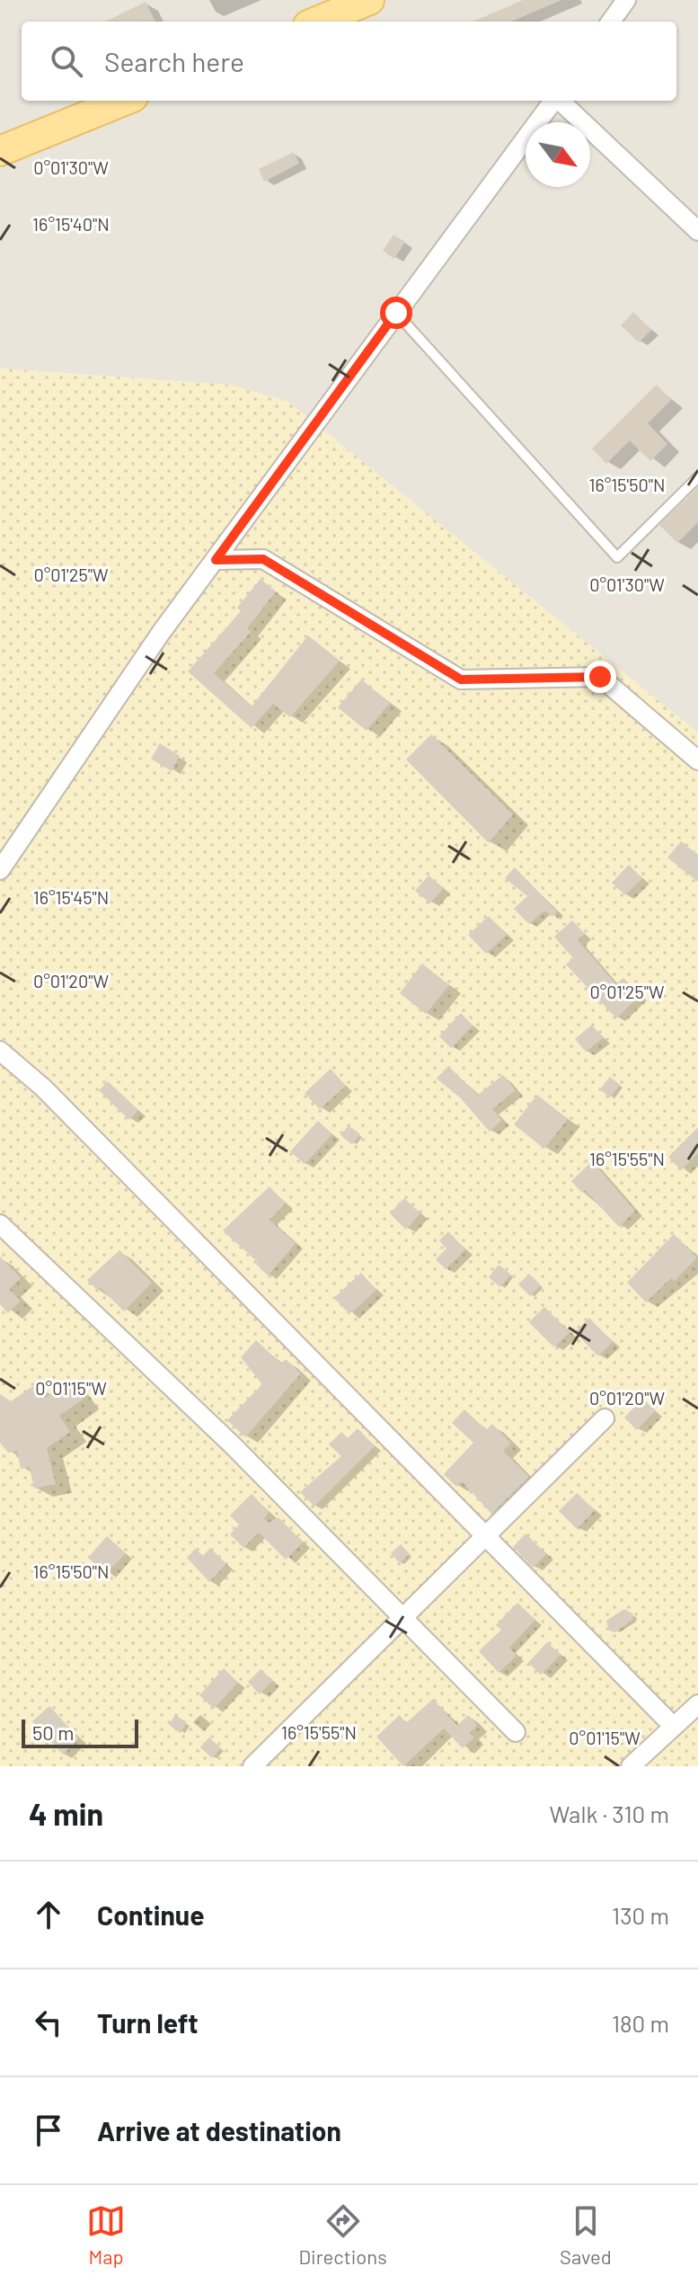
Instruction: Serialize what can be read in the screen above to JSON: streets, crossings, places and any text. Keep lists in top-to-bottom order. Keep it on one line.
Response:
{"scale_bar":"50 m","north":"bottom right","page":{"search":"Search here","scale":"50 m","heading":["4 min","Walk · 310 m"],"list":[["Continue","130 m"],["Turn left","180 m"],"Arrive at destination"],"nav":["Map","Directions","Saved"]},"coordinates":["0°01'30\"W","16°15'40\"N","16°15'50\"N","0°01'25\"W","16°15'45\"N","0°01'20\"W","16°15'55\"N","0°01'15\"W"]}
